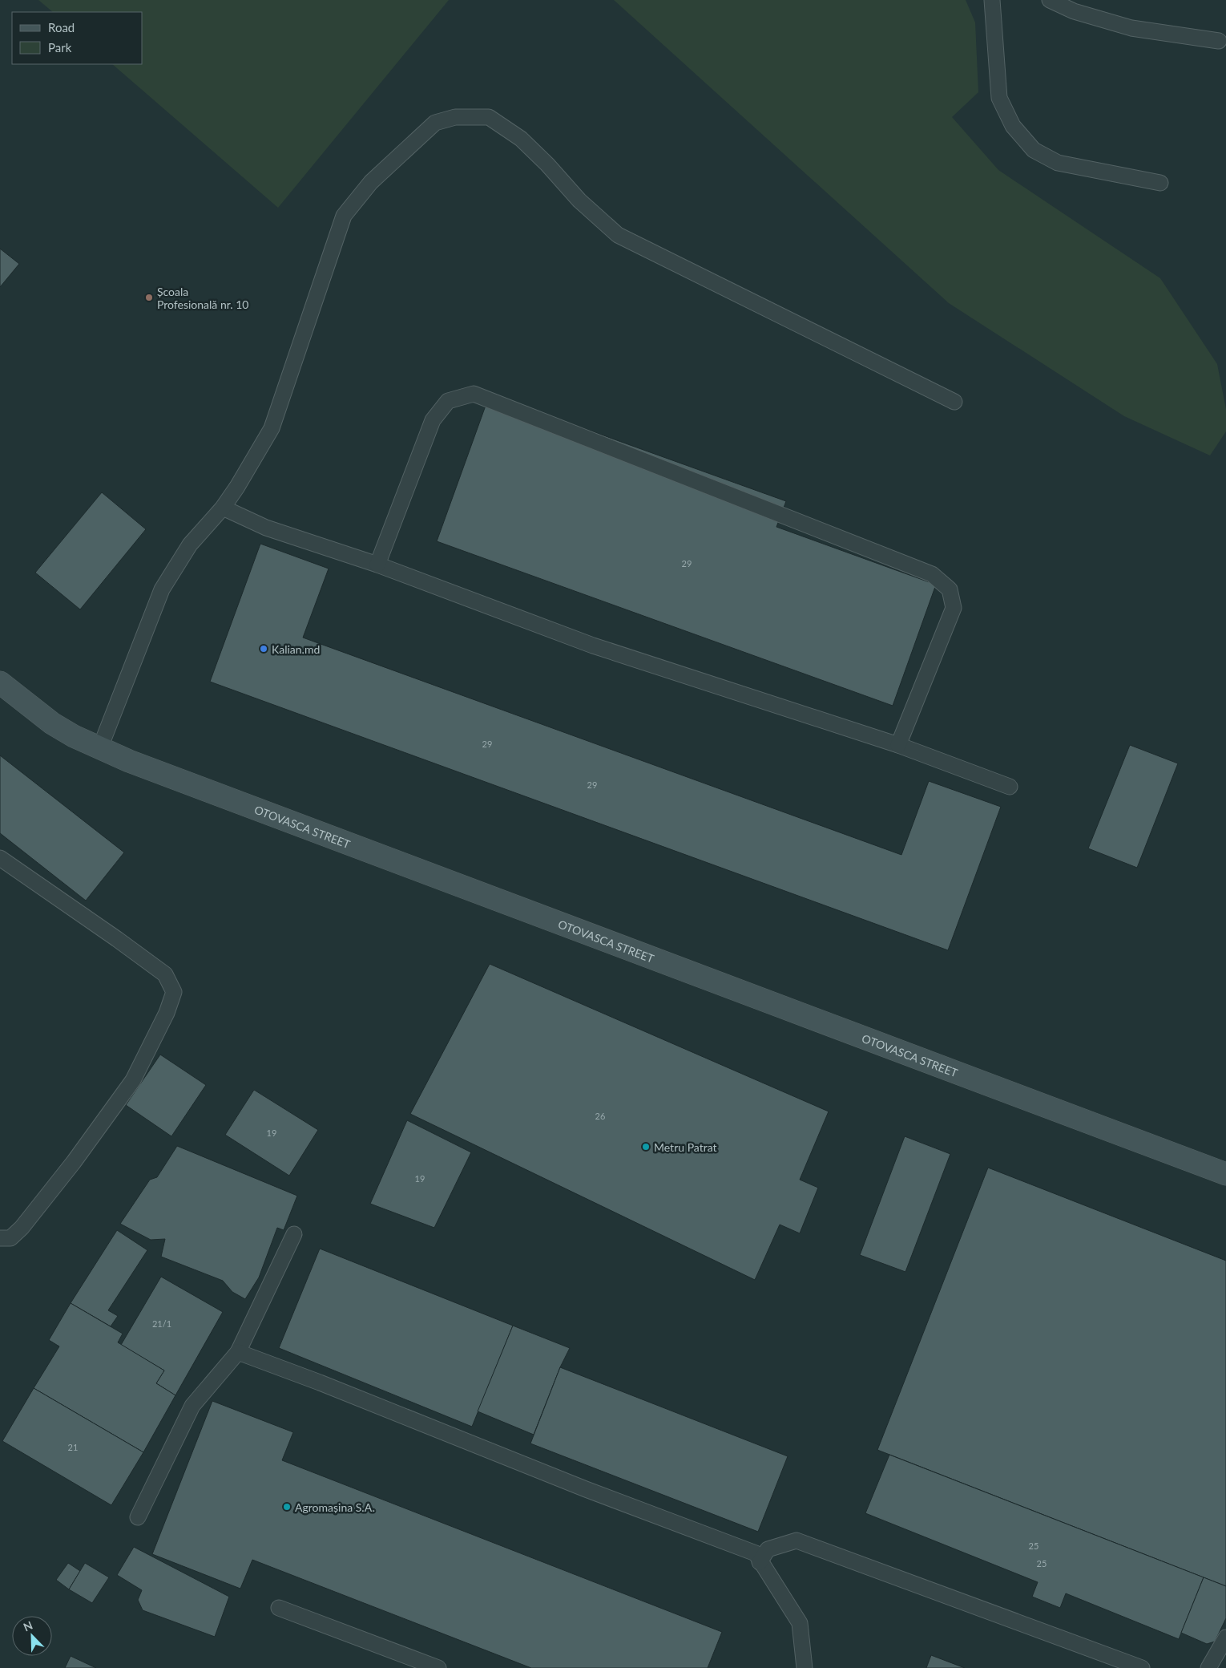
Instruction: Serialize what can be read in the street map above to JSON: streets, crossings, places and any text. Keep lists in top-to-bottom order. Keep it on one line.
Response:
{"streets":{"street":["OTOVASCA STREET"]},"places":["Școala Profesională nr. 10","Kalian.md","Metru Patrat","Agromașina S.A."],"house_numbers":["29","29","29","26","19","19","21/1","21","25","25"],"legend":["Road","Park"],"north":"top left"}
